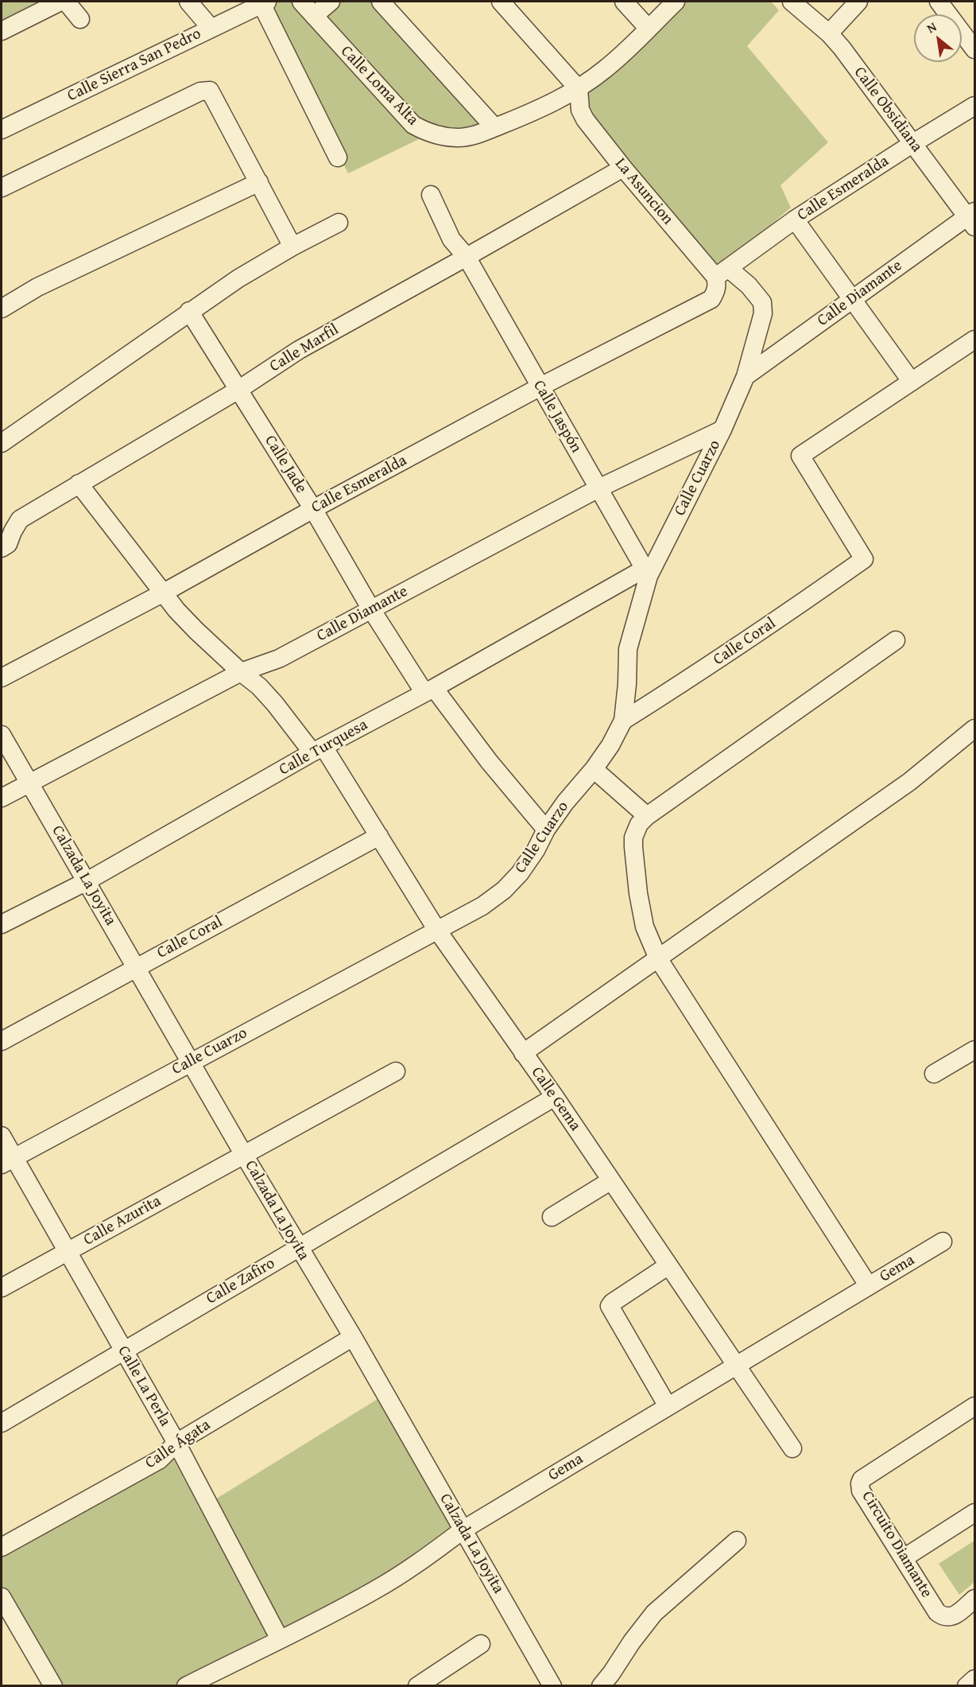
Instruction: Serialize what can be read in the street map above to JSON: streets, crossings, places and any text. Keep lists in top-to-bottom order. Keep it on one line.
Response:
{"streets":{"street":["Calle Sierra San Pedro","Calle Loma Alta","Calle Obsidiana","Calle Esmeralda","La Asuncion","Calle Diamante","Calle Marfil","Calle Jaspón","Calle Jade","Calle Cuarzo","Calle Coral","Calle Turquesa","Calzada La Joyita","Calle Gema","Calle Azurita","Gema","Calle Zafiro","Calle La Perla","Calle Ágata","Circuito Diamante"]},"crossings":[["Calle Loma Alta","La Asuncion"],["Calle Obsidiana","Calle Esmeralda"],["Calle Obsidiana","Calle Diamante"],["Calle Esmeralda","La Asuncion"],["Calle Esmeralda","Calle Jaspón"],["Calle Esmeralda","Calle Jade"],["Calle Esmeralda","Calle Cuarzo"],["Calle Esmeralda","Calle Gema"],["La Asuncion","Calle Marfil"],["La Asuncion","Calle Cuarzo"],["Calle Diamante","Calle Jaspón"],["Calle Diamante","Calle Jade"],["Calle Diamante","Calle Cuarzo"],["Calle Diamante","Calzada La Joyita"],["Calle Diamante","Calle Gema"],["Calle Marfil","Calle Jaspón"],["Calle Marfil","Calle Jade"],["Calle Marfil","Calle Gema"],["Calle Jaspón","Calle Cuarzo"],["Calle Jaspón","Calle Turquesa"],["Calle Jade","Calle Cuarzo"],["Calle Jade","Calle Turquesa"],["Calle Cuarzo","Calle Coral"],["Calle Cuarzo","Calle Turquesa"],["Calle Cuarzo","Calzada La Joyita"],["Calle Cuarzo","Calle Gema"],["Calle Cuarzo","Calle La Perla"],["Calle Coral","Calzada La Joyita"],["Calle Coral","Calle Gema"],["Calle Turquesa","Calzada La Joyita"],["Calle Turquesa","Calle Gema"],["Calzada La Joyita","Calle Azurita"],["Calzada La Joyita","Gema"],["Calzada La Joyita","Calle Zafiro"],["Calzada La Joyita","Calle Ágata"],["Calle Gema","Gema"],["Calle Gema","Calle Zafiro"],["Calle Azurita","Calle La Perla"],["Gema","Calle La Perla"],["Calle Zafiro","Calle La Perla"],["Calle La Perla","Calle Ágata"]],"north":"top left"}
